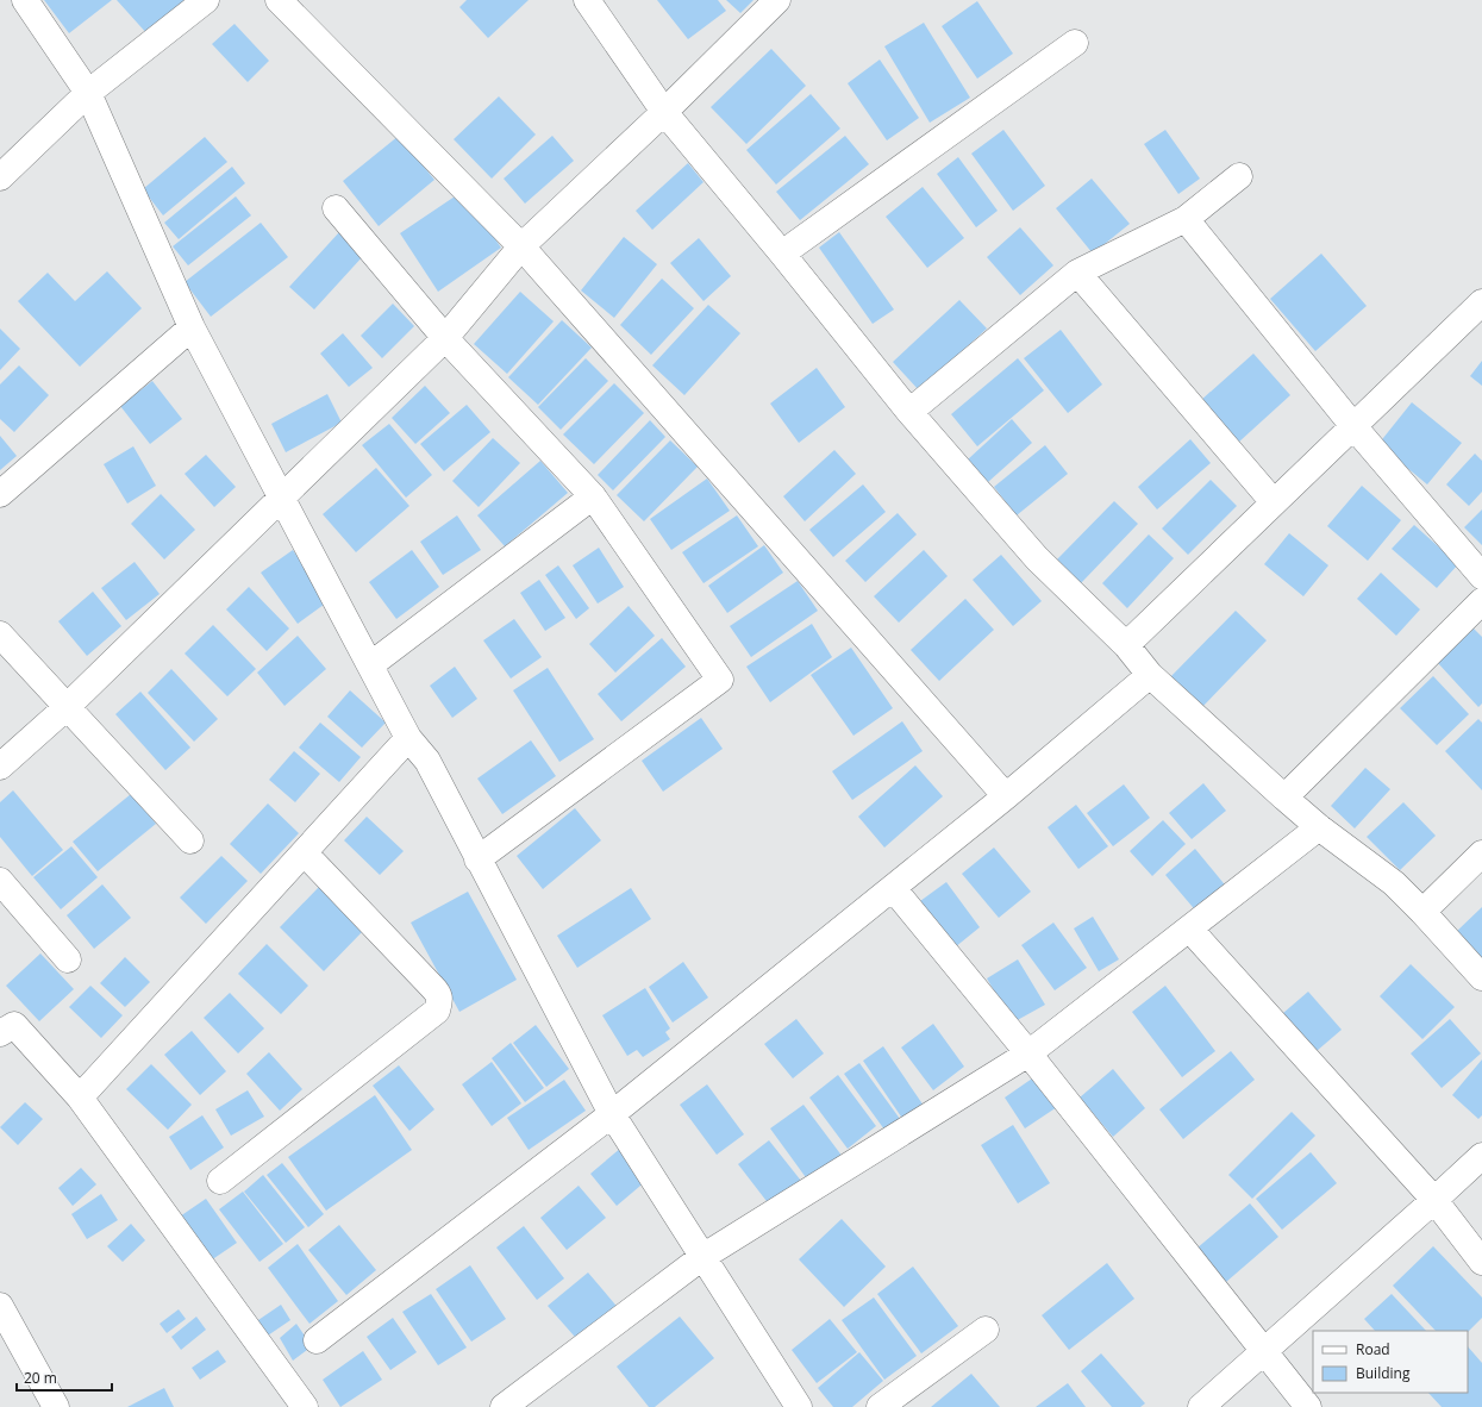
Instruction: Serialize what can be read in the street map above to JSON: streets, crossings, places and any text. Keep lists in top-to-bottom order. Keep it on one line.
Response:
{"legend":["Road","Building"],"scale_bar":"20 m"}
